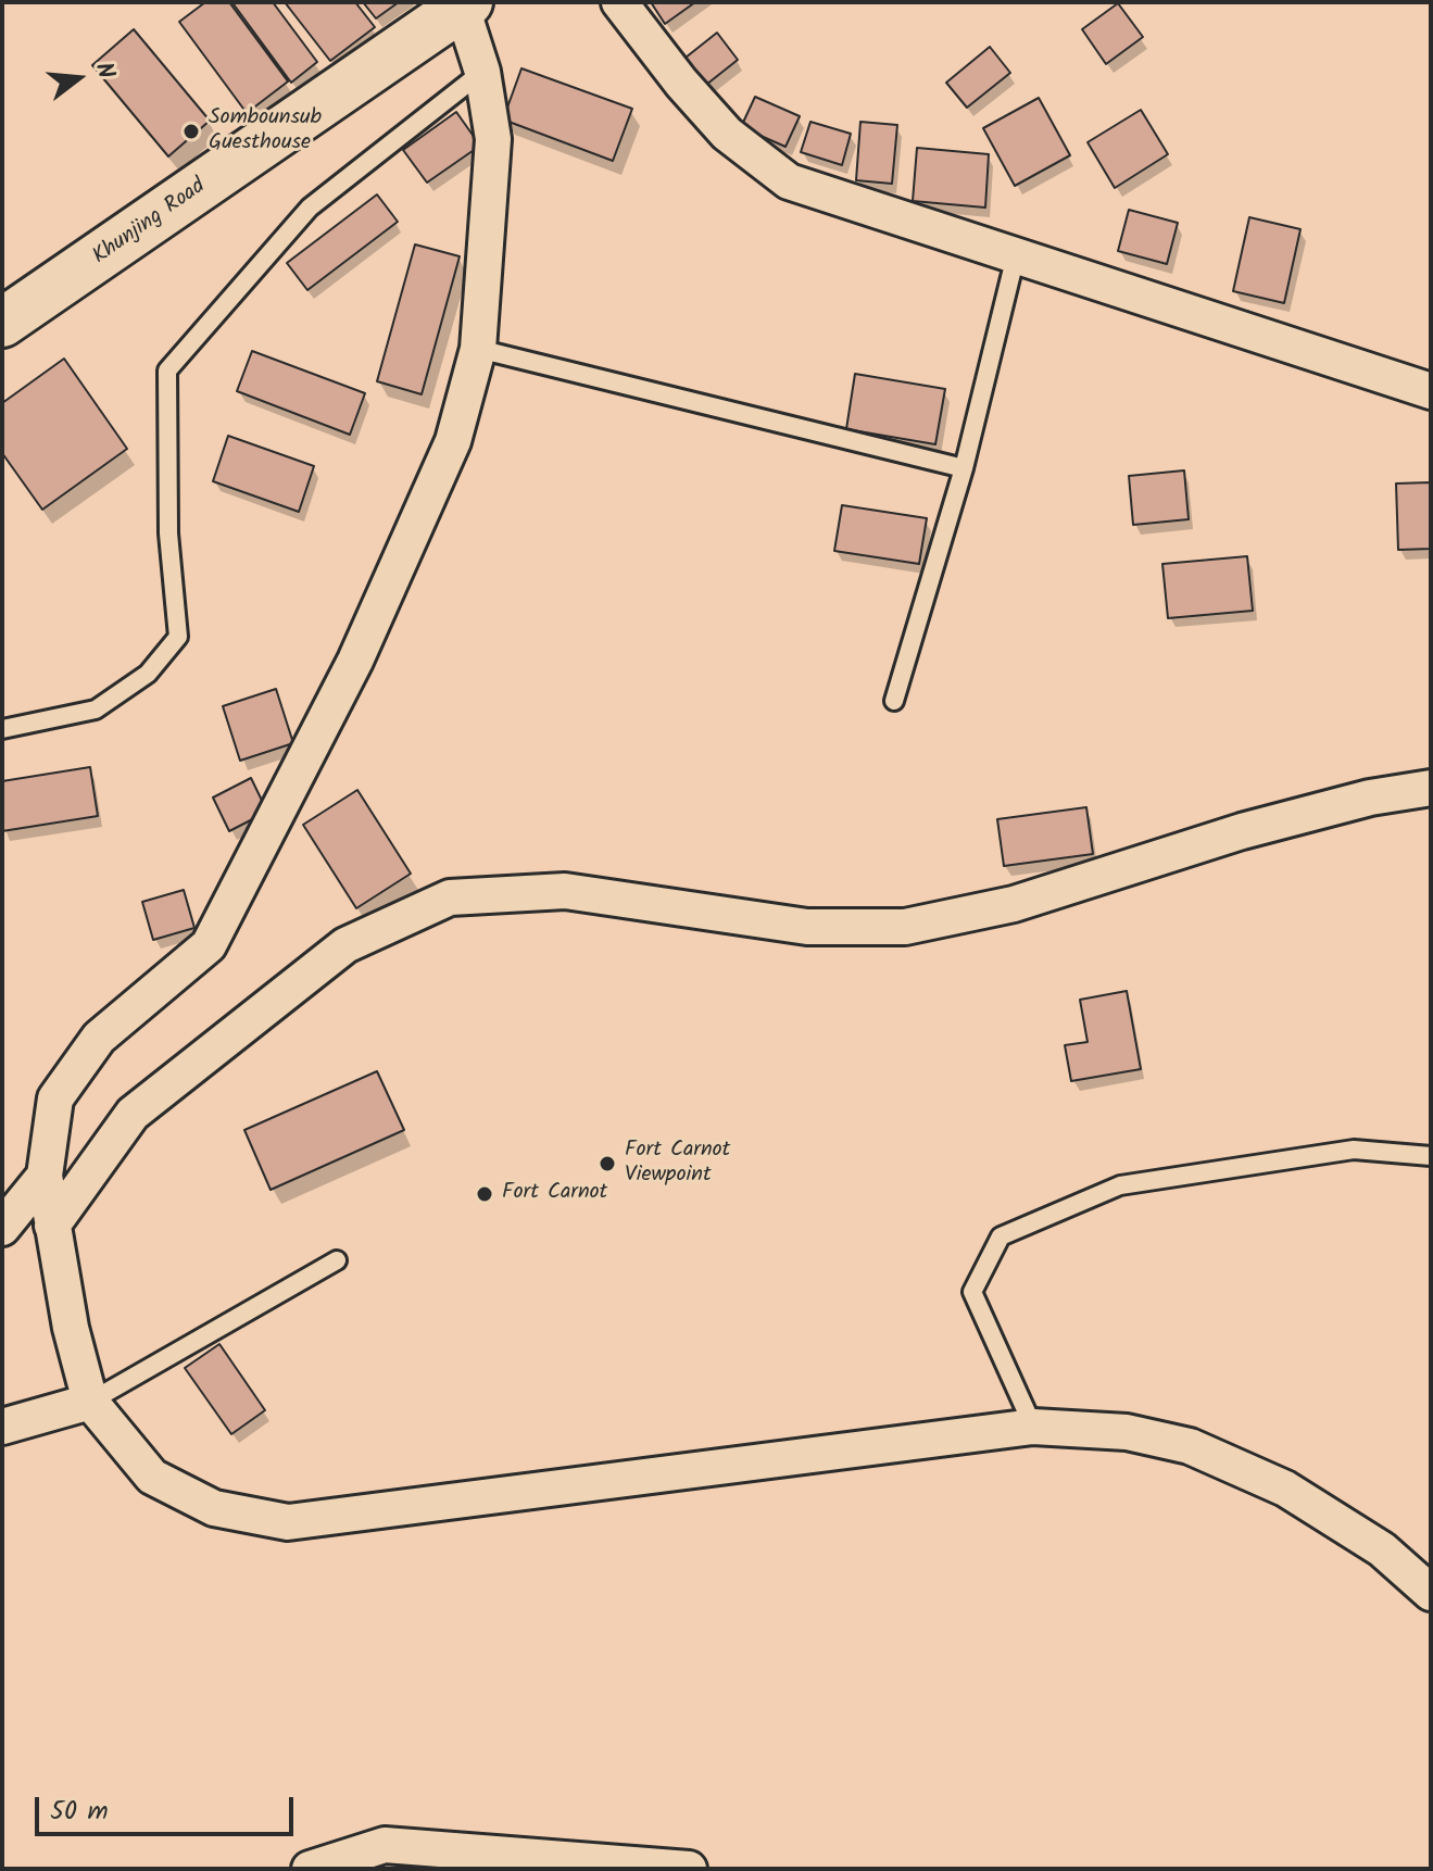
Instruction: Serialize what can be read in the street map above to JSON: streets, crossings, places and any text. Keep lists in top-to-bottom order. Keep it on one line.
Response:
{"streets":{"main road":["Khunjing Road"]},"places":["Sombounsub Guesthouse","Fort Carnot Viewpoint","Fort Carnot"],"scale_bar":"50 m","north":"right"}
